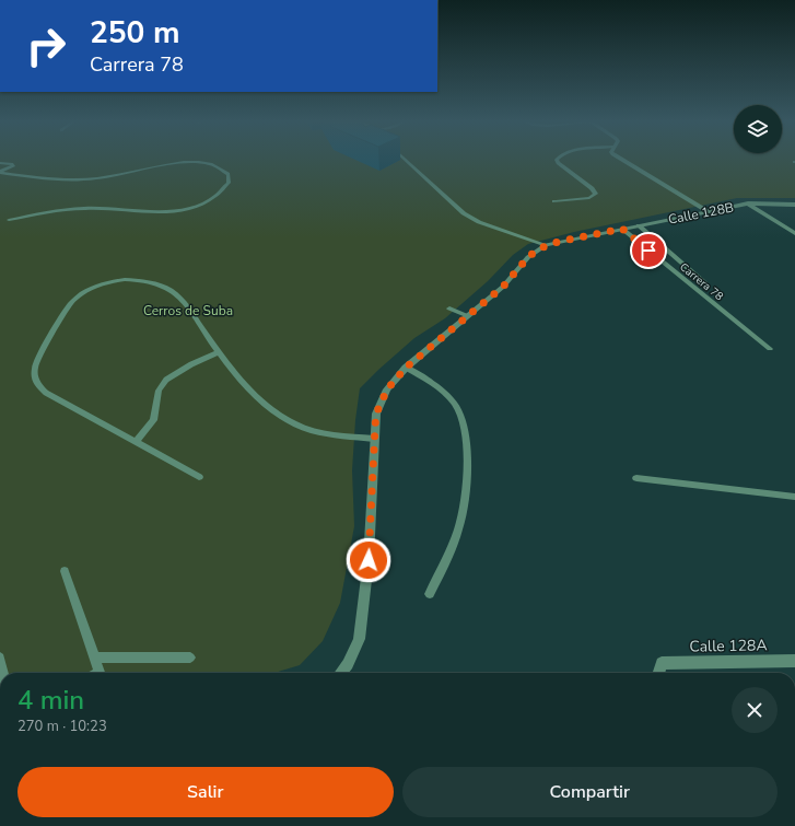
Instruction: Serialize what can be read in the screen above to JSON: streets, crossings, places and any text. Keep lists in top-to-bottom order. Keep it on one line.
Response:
{"streets":{"street":["Calle 128B","Calle 128A"],"lane":["Carrera 78"]},"crossings":[["Calle 128B","Carrera 78"]],"parks":["Cerros de Suba"],"page":{"turn":["250 m","Carrera 78"],"heading":["4 min","270 m · 10:23"],"buttons":["Salir","Compartir"]}}
